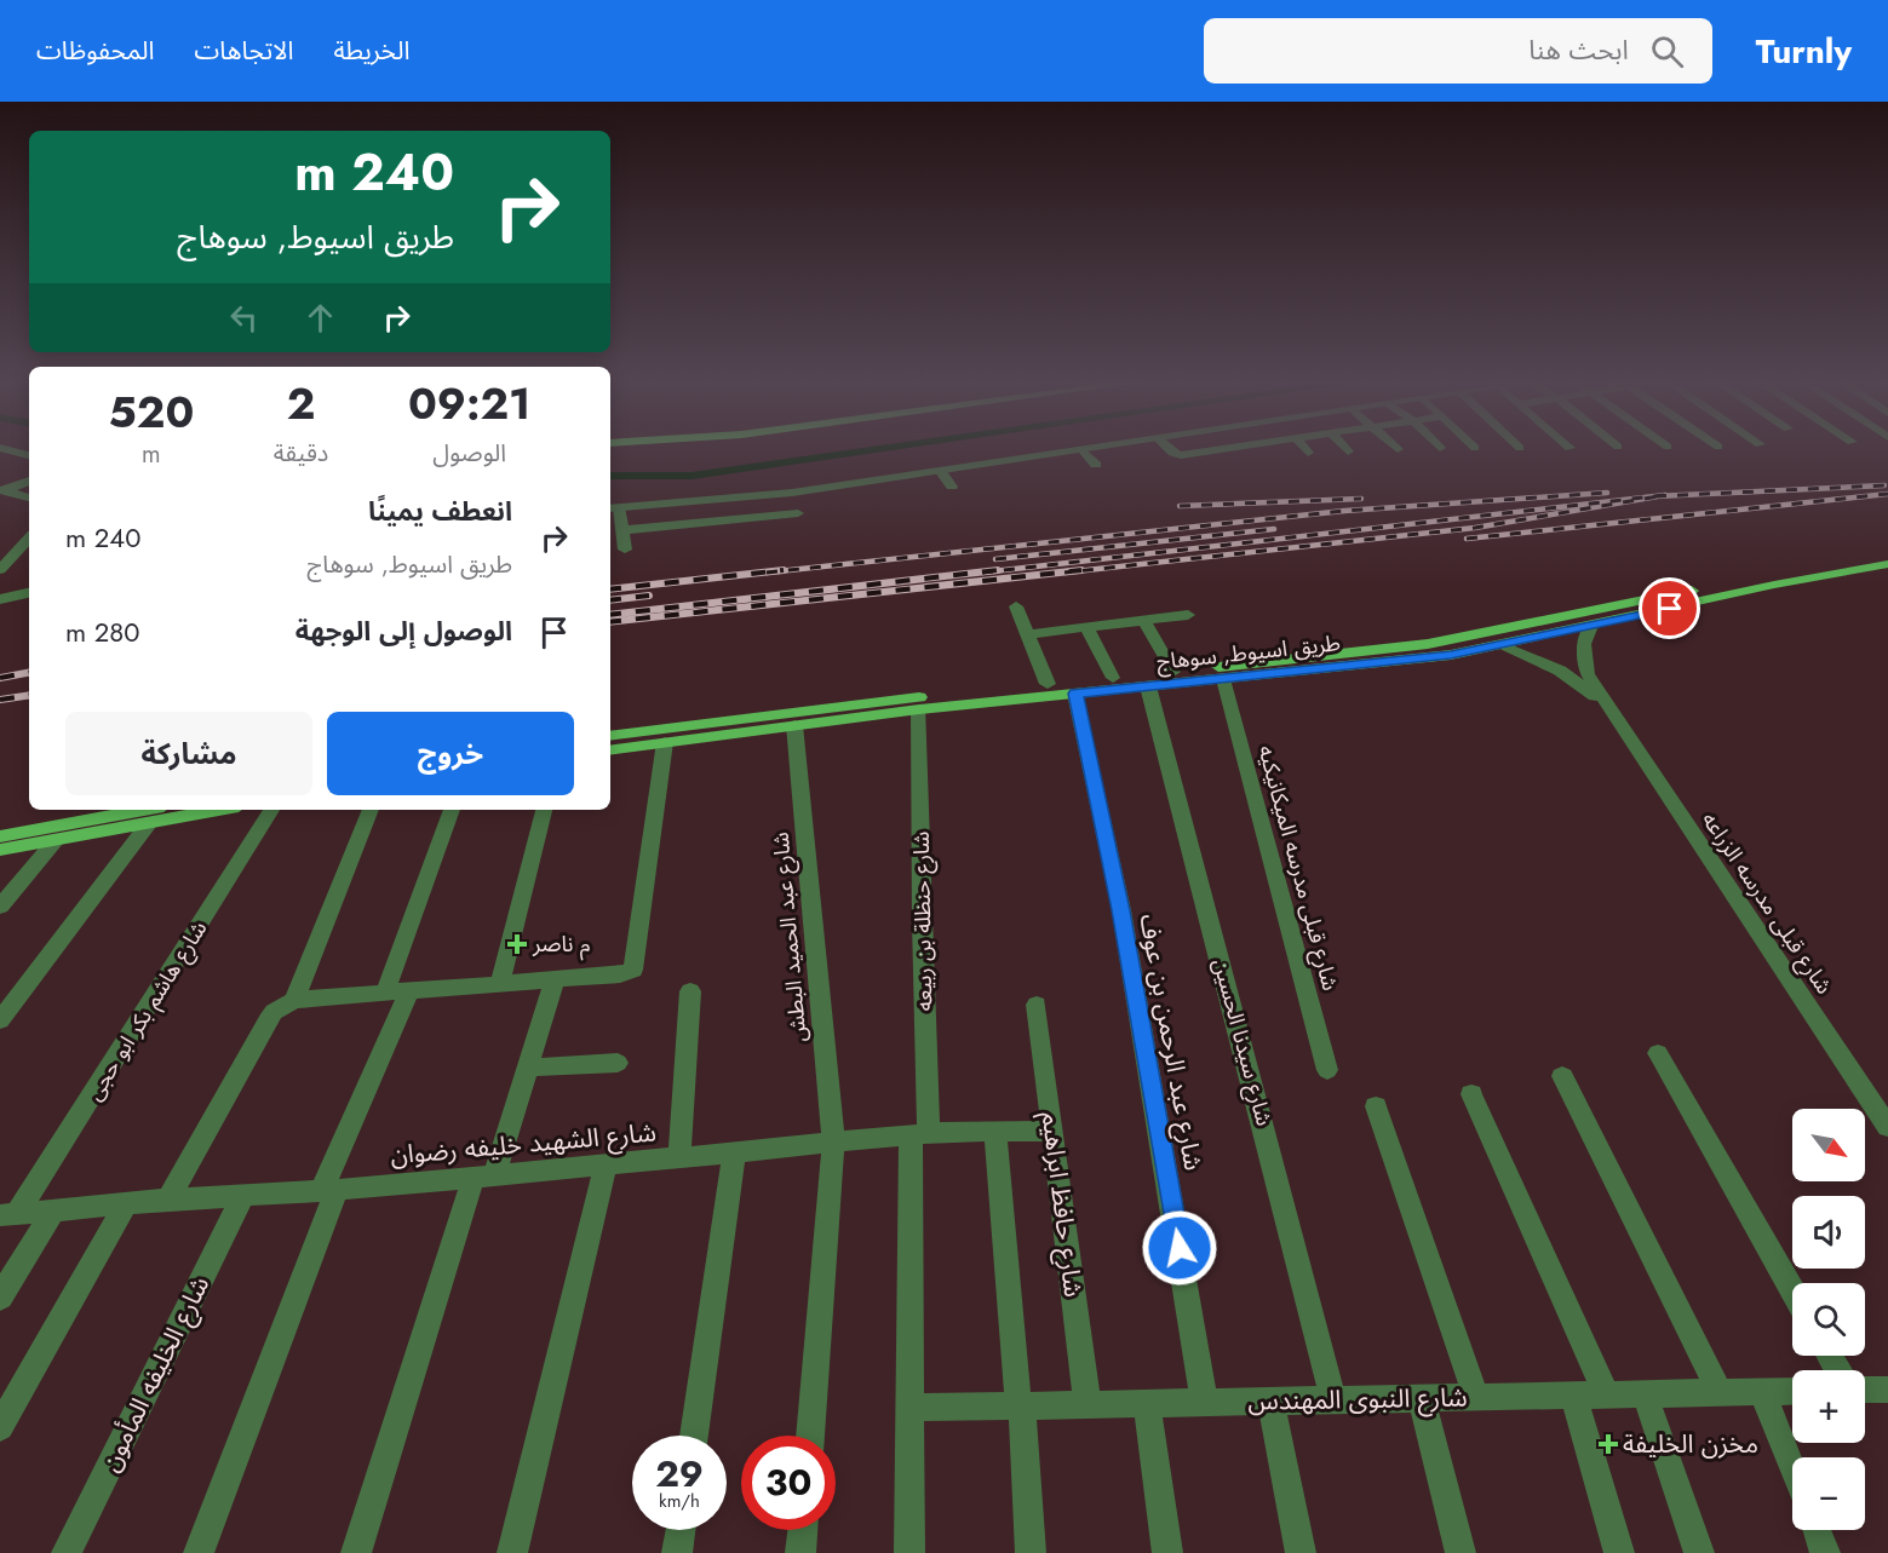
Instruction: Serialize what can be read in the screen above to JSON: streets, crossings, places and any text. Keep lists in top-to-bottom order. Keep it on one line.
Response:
{"streets":{"main road":["طريق اسيوط, سوهاج"],"street":["شارع قبلى مدرسه الميكانيكيه","شارع قبلى مدرسه الزراعه","شارع حنظلة بن ربيعه","شارع عبد الحميد البطش","شارع هاشم بكر ابو حجى","شارع عبد الرحمن بن عوف","شارع سيدنا الحسين","شارع الشهيد خليفه رضوان","شارع حافظ ابراهيم","شارع الخليفه المأمون","شارع النبوى المهندس"]},"crossings":[["طريق اسيوط, سوهاج","شارع قبلى مدرسه الميكانيكيه"],["طريق اسيوط, سوهاج","شارع قبلى مدرسه الزراعه"],["طريق اسيوط, سوهاج","شارع حنظلة بن ربيعه"],["طريق اسيوط, سوهاج","شارع عبد الحميد البطش"],["طريق اسيوط, سوهاج","شارع عبد الرحمن بن عوف"],["طريق اسيوط, سوهاج","شارع سيدنا الحسين"],["شارع حنظلة بن ربيعه","شارع الشهيد خليفه رضوان"],["شارع حنظلة بن ربيعه","شارع النبوى المهندس"],["شارع عبد الحميد البطش","شارع الشهيد خليفه رضوان"],["شارع هاشم بكر ابو حجى","شارع الشهيد خليفه رضوان"],["شارع عبد الرحمن بن عوف","شارع النبوى المهندس"],["شارع سيدنا الحسين","شارع النبوى المهندس"],["شارع الشهيد خليفه رضوان","شارع حافظ ابراهيم"],["شارع الشهيد خليفه رضوان","شارع الخليفه المأمون"],["شارع حافظ ابراهيم","شارع النبوى المهندس"]],"places":{"health":["م ناصر","مخزن الخليفة"]},"north":"bottom right","page":{"header":"Turnly","search":"ابحث هنا","nav":["الخريطة","الاتجاهات","المحفوظات"],"turn":["240 m","طريق اسيوط, سوهاج"],"eta":["09:21","الوصول","2","دقيقة","520","m"],"list":[{"name":"انعطف يمينًا","note":"طريق اسيوط, سوهاج","value":"240 m"},{"name":"الوصول إلى الوجهة","value":"280 m"}],"buttons":["خروج","مشاركة"],"map_buttons":["+","−"],"speed":"29 km/h","limit":"30"}}
